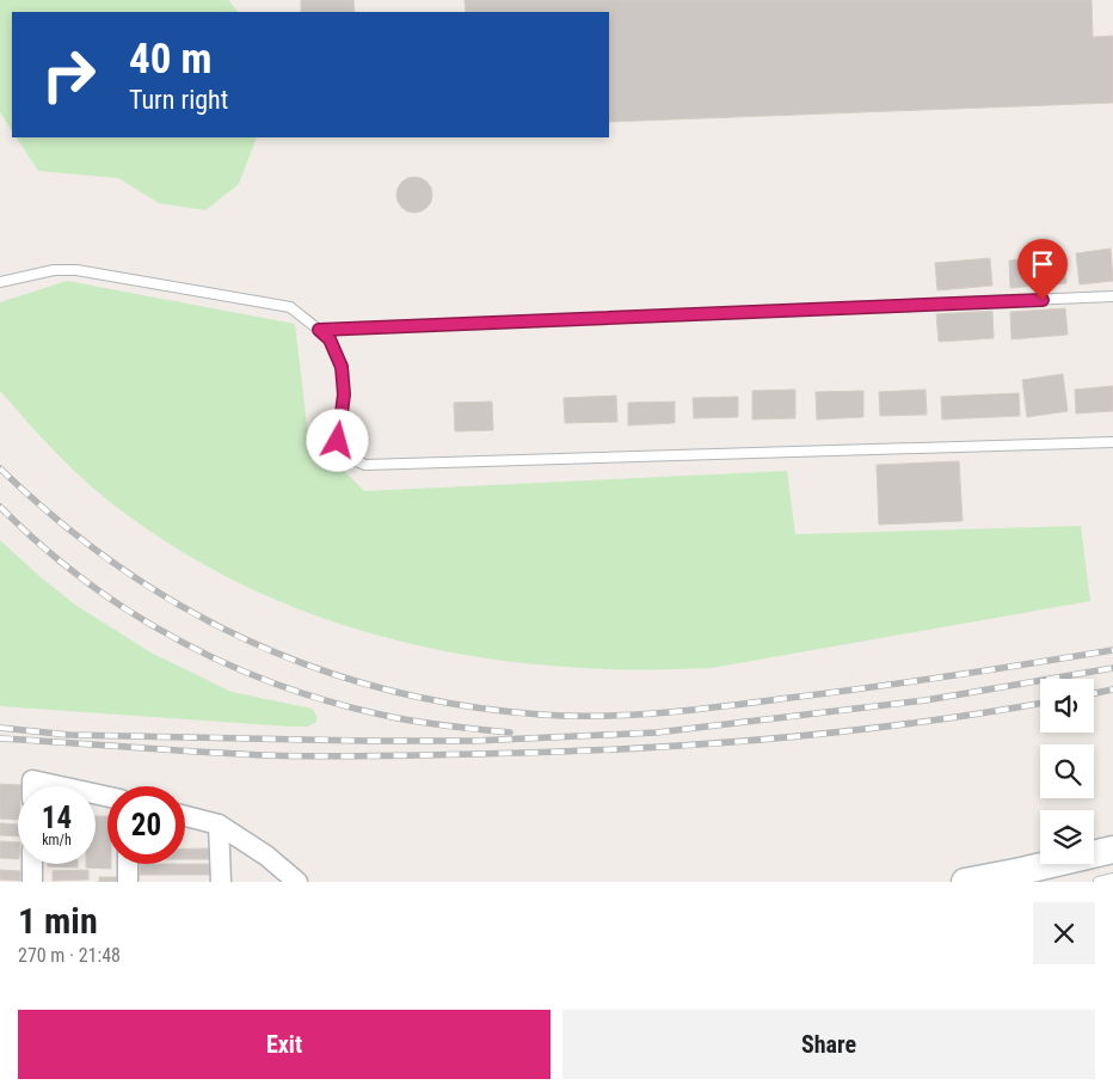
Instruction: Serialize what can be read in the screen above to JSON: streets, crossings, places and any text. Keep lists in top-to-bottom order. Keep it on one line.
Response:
{"page":{"turn":["40 m","Turn right"],"speed":"14 km/h","limit":"20","heading":["1 min","270 m · 21:48"],"buttons":["Exit","Share"]}}
